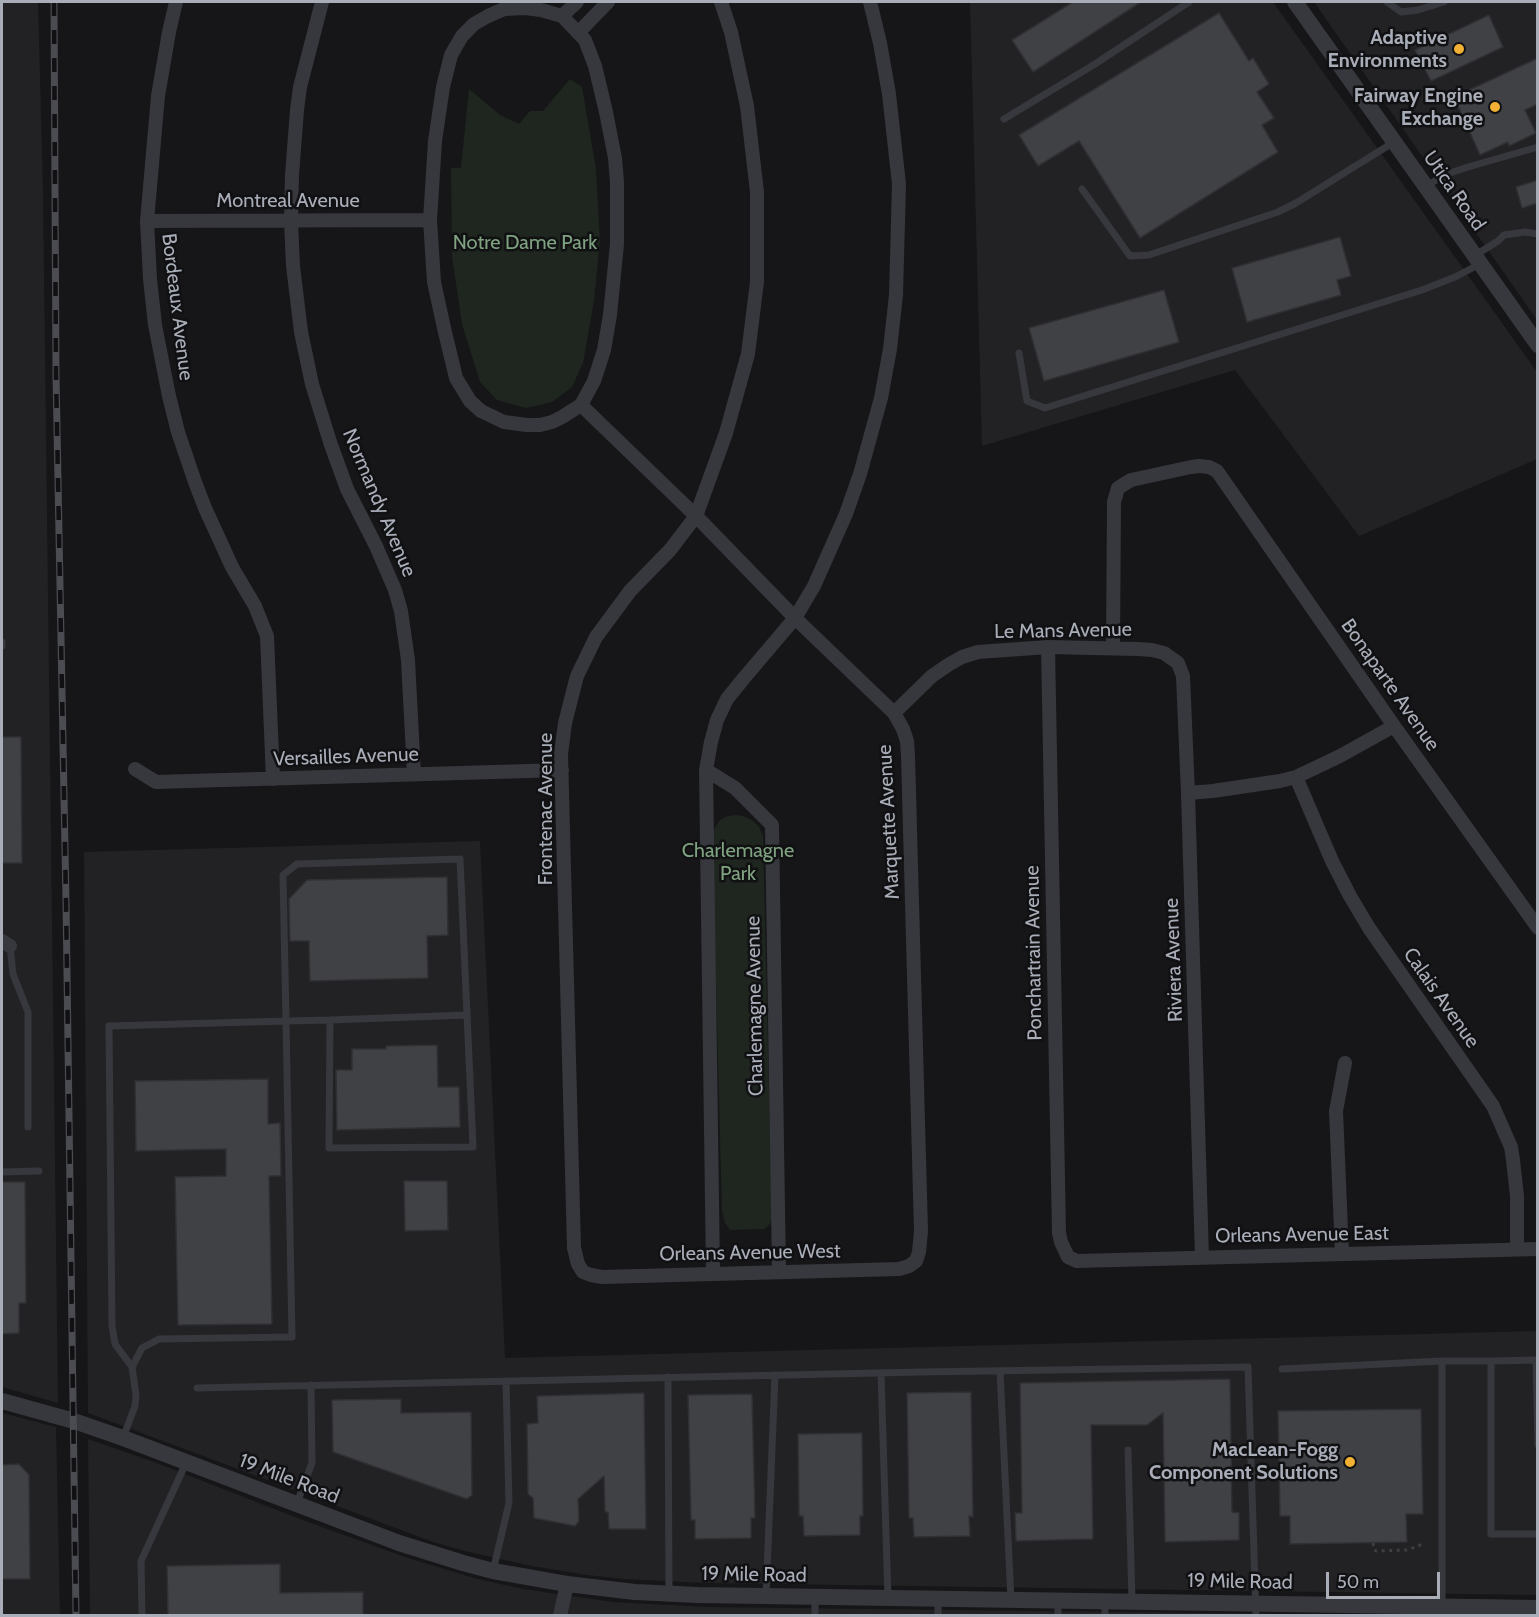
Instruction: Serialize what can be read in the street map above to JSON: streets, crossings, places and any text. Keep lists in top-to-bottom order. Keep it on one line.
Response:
{"streets":{"street":["Utica Road","Montreal Avenue","Bordeaux Avenue","Normandy Avenue","Le Mans Avenue","Bonaparte Avenue","Versailles Avenue","Frontenac Avenue","Marquette Avenue","Ponchartrain Avenue","Riviera Avenue","Calais Avenue","Charlemagne Avenue","Orleans Avenue East","Orleans Avenue West","19 Mile Road"]},"crossings":[["Montreal Avenue","Bordeaux Avenue"],["Montreal Avenue","Normandy Avenue"],["Bordeaux Avenue","Versailles Avenue"],["Normandy Avenue","Versailles Avenue"],["Le Mans Avenue","Bonaparte Avenue"],["Le Mans Avenue","Marquette Avenue"],["Le Mans Avenue","Ponchartrain Avenue"],["Le Mans Avenue","Riviera Avenue"],["Versailles Avenue","Frontenac Avenue"],["Frontenac Avenue","Marquette Avenue"],["Frontenac Avenue","Orleans Avenue West"],["Marquette Avenue","Orleans Avenue West"],["Ponchartrain Avenue","Orleans Avenue East"],["Riviera Avenue","Orleans Avenue East"],["Calais Avenue","Orleans Avenue East"],["Charlemagne Avenue","Orleans Avenue West"]],"parks":["Notre Dame Park","Charlemagne Park"],"places":["Adaptive Environments","Fairway Engine Exchange","MacLean-Fogg Component Solutions"],"scale_bar":"50 m"}
